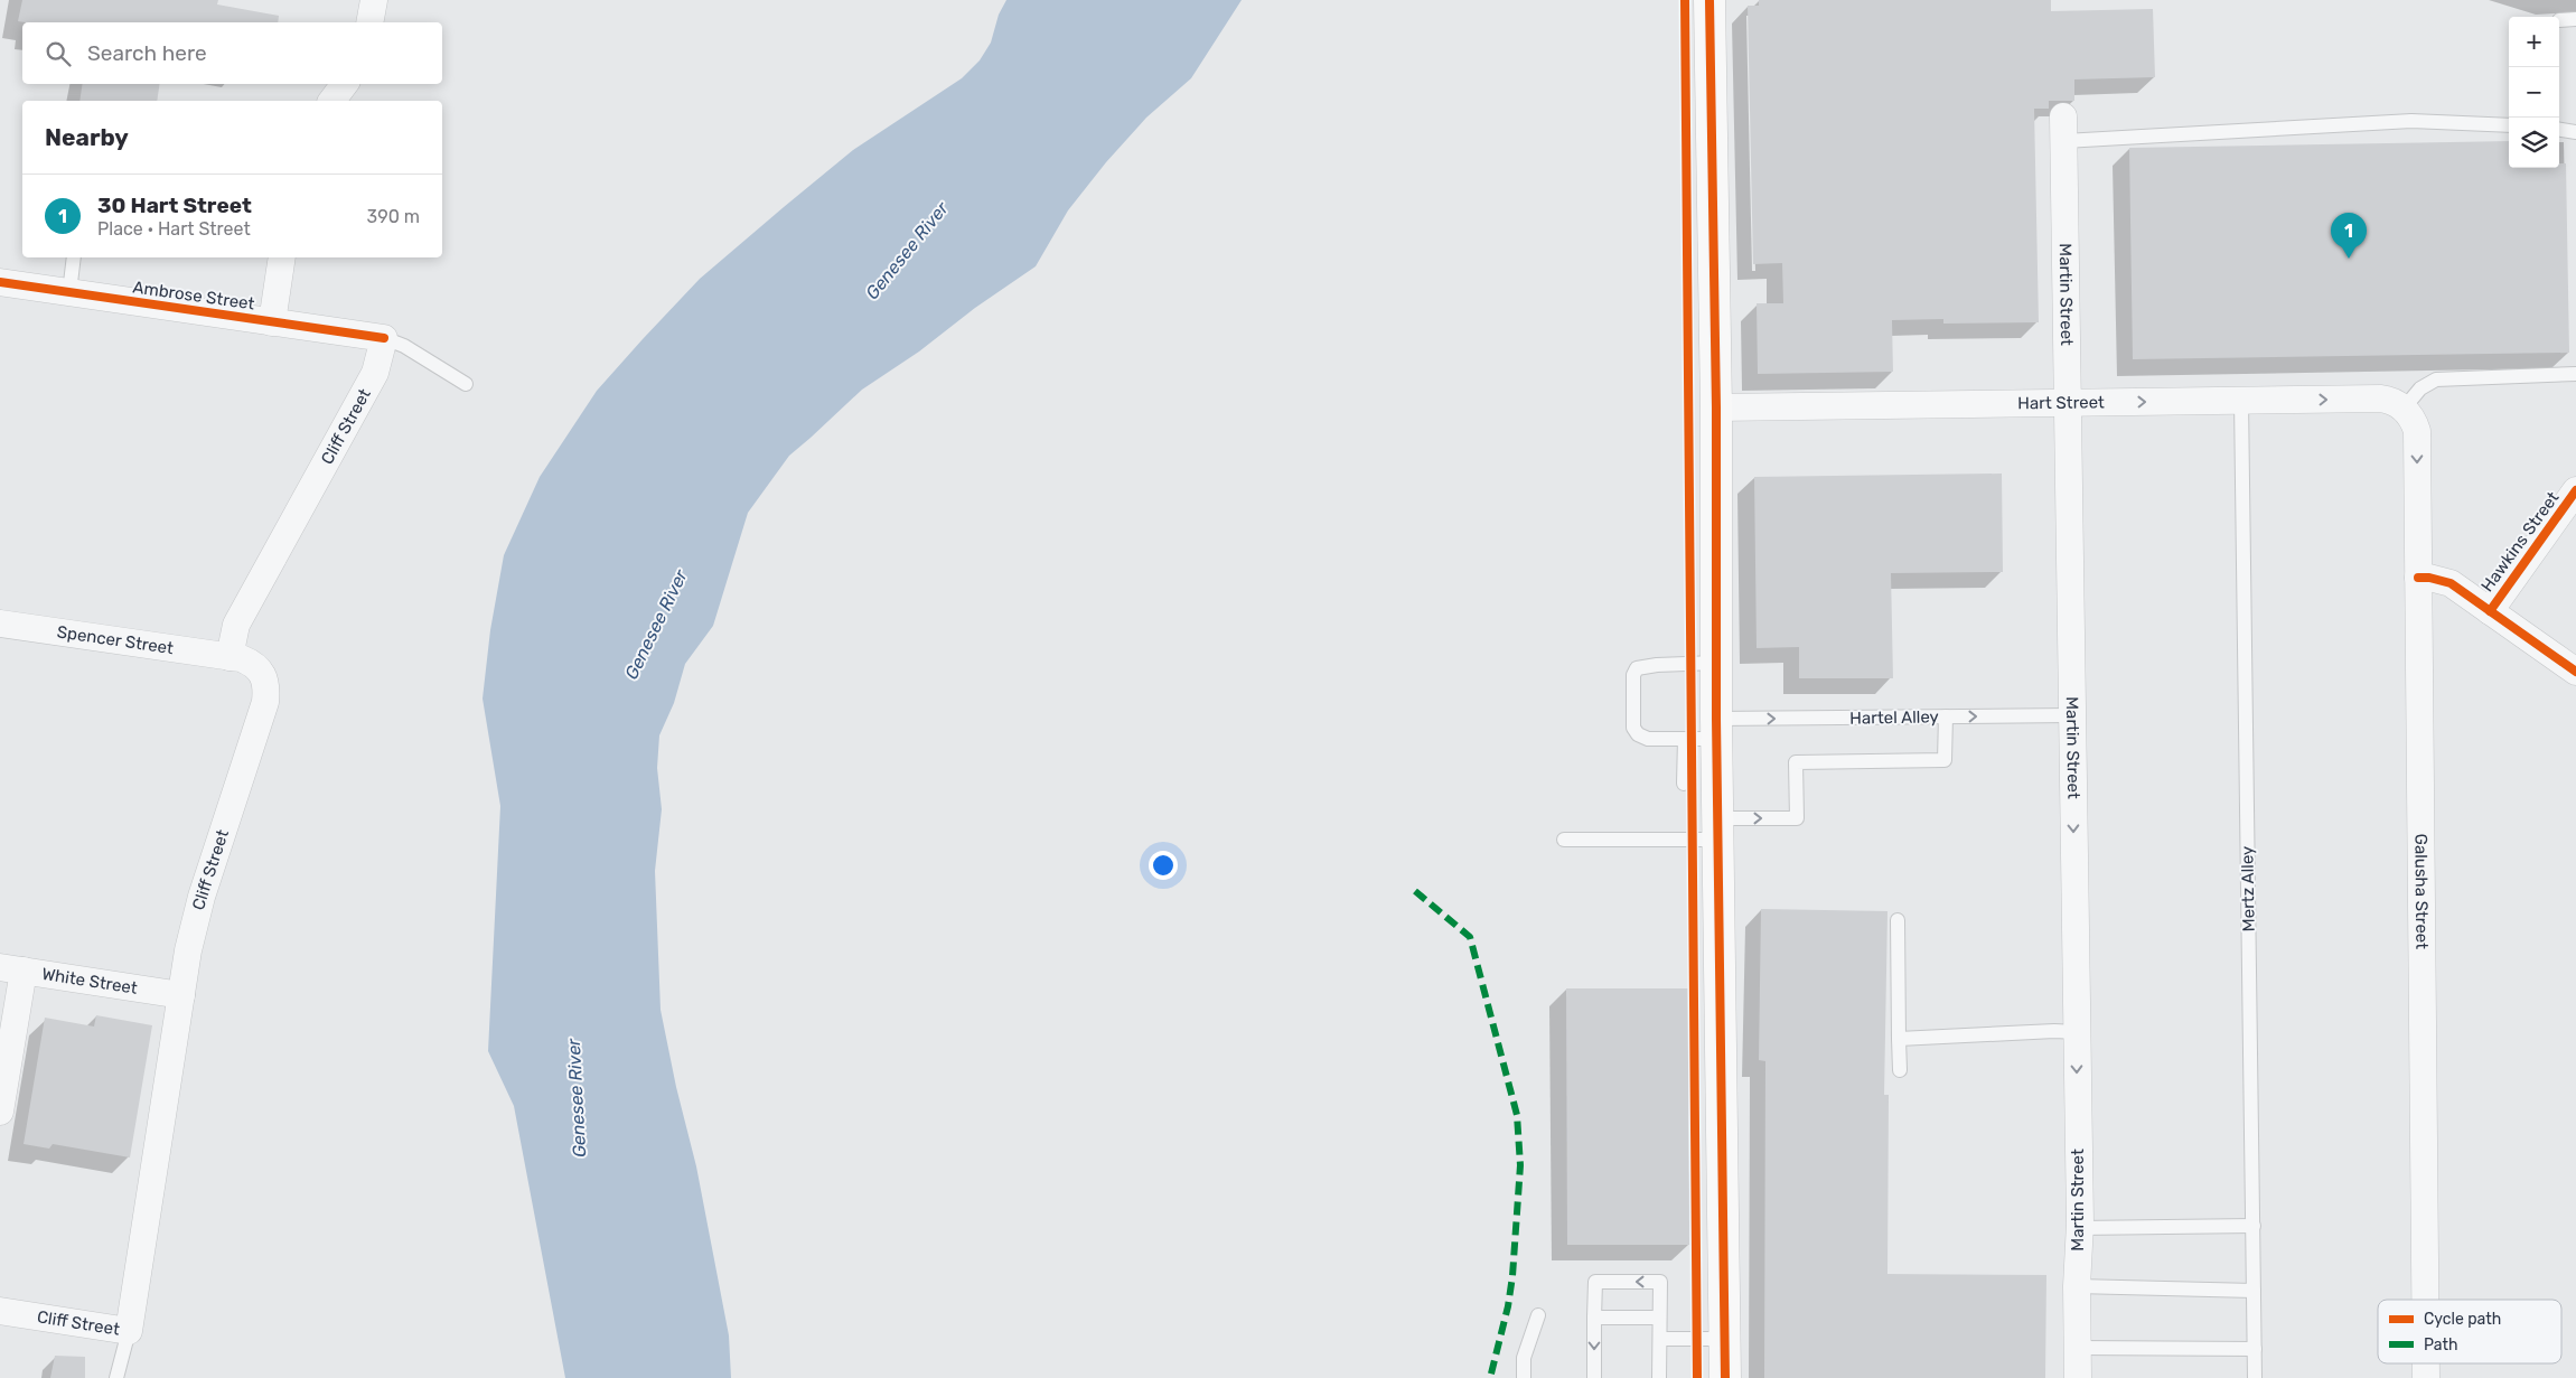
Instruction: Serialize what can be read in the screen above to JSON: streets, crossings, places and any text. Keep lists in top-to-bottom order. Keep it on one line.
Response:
{"streets":{"street":["Martin Street","Ambrose Street","Hart Street","Cliff Street","Hawkins Street","Spencer Street","Galusha Street","White Street"],"lane":["Hartel Alley","Mertz Alley"]},"crossings":[["Martin Street","Hart Street"],["Martin Street","Hartel Alley"],["Ambrose Street","Cliff Street"],["Hart Street","Mertz Alley"],["Hart Street","Galusha Street"],["Cliff Street","Spencer Street"],["Cliff Street","White Street"]],"one_way":["Martin Street","Hart Street","Hartel Alley"],"water":["Genesee River"],"legend":["Cycle path","Path"],"page":{"map_buttons":["+","−"],"search":"Search here","heading":"Nearby","list":[{"mark":"1","name":"30 Hart Street","note":"Place · Hart Street","value":"390 m"}],"pins":"1"}}
